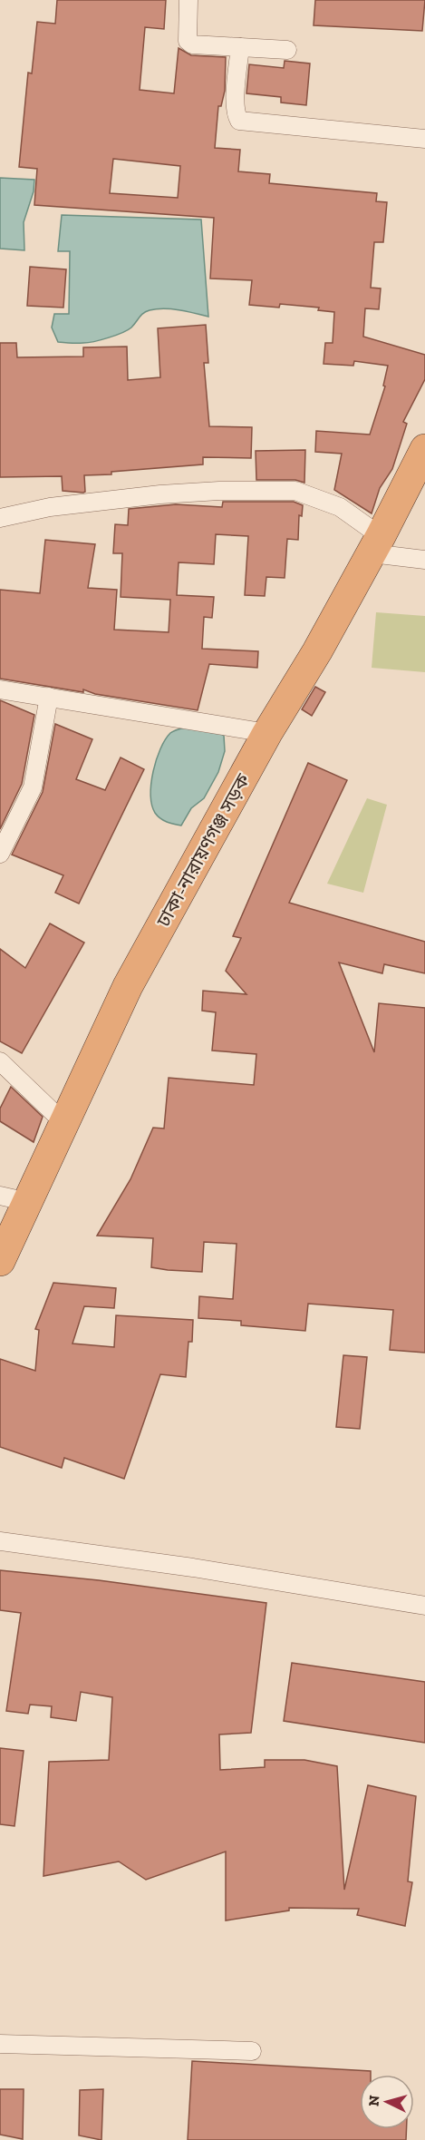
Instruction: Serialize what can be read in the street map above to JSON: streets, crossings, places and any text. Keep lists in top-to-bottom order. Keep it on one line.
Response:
{"streets":{"highway":["ঢাকা-নারায়ণগঞ্জ সড়ক"]},"north":"left"}
